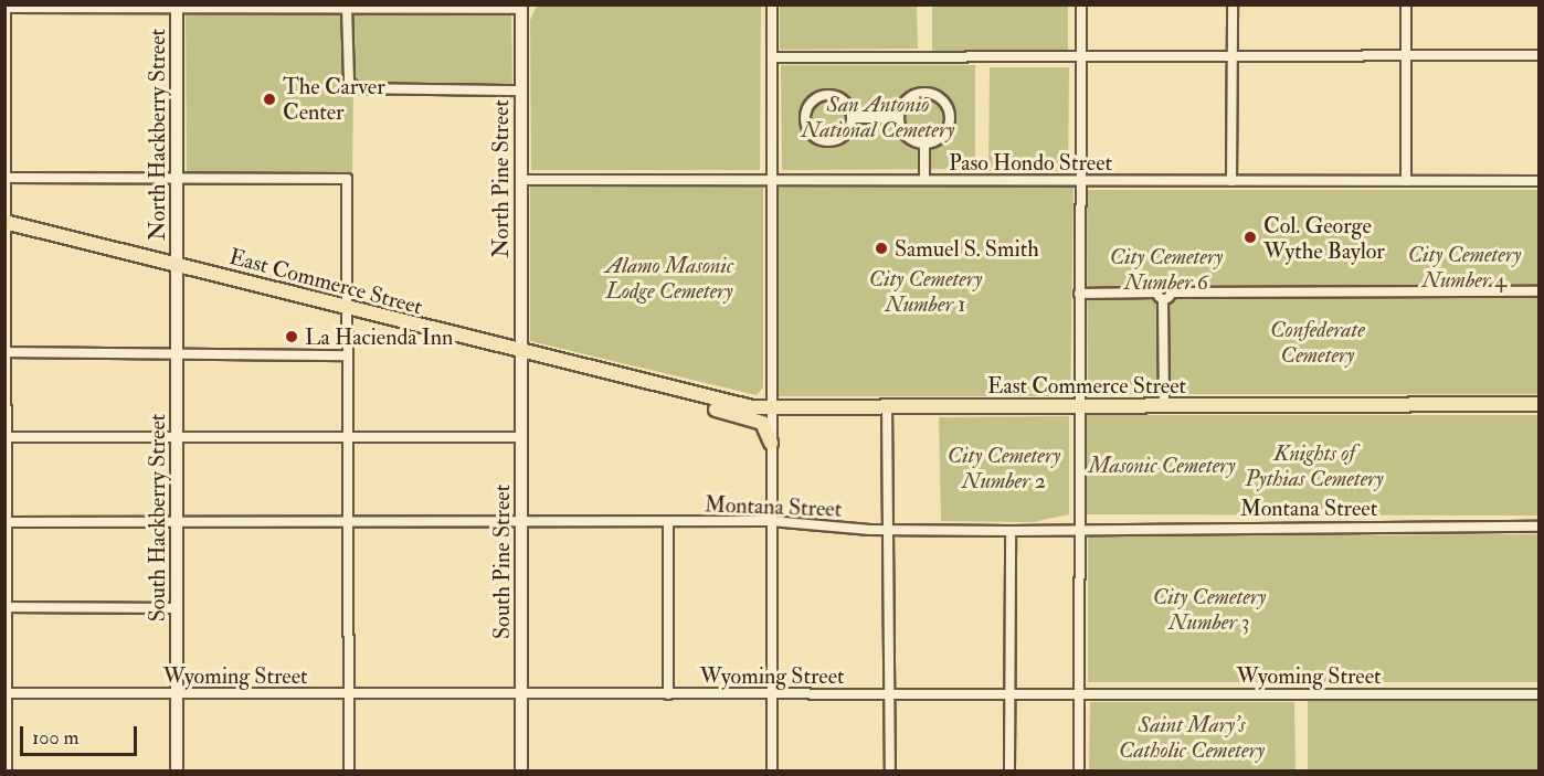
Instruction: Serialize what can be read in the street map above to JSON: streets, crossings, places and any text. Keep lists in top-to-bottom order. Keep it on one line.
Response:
{"streets":{"main road":["East Commerce Street"],"street":["North Hackberry Street","Paso Hondo Street","North Pine Street","Montana Street","South Hackberry Street","South Pine Street","Wyoming Street"]},"crossings":[["North Hackberry Street","East Commerce Street"],["North Hackberry Street","South Hackberry Street"],["Paso Hondo Street","North Pine Street"],["North Pine Street","East Commerce Street"],["North Pine Street","South Pine Street"],["East Commerce Street","South Hackberry Street"],["East Commerce Street","South Pine Street"],["Montana Street","South Hackberry Street"],["Montana Street","South Pine Street"],["South Hackberry Street","Wyoming Street"],["South Pine Street","Wyoming Street"]],"parks":["San Antonio National Cemetery","City Cemetery Number 4","City Cemetery Number 6","Alamo Masonic Lodge Cemetery","City Cemetery Number 1","Confederate Cemetery","Knights of Pythias Cemetery","City Cemetery Number 2","Masonic Cemetery","City Cemetery Number 3","Saint Mary's Catholic Cemetery"],"places":["The Carver Center","Col. George Wythe Baylor","Samuel S. Smith","La Hacienda Inn"],"scale_bar":"100 m"}
